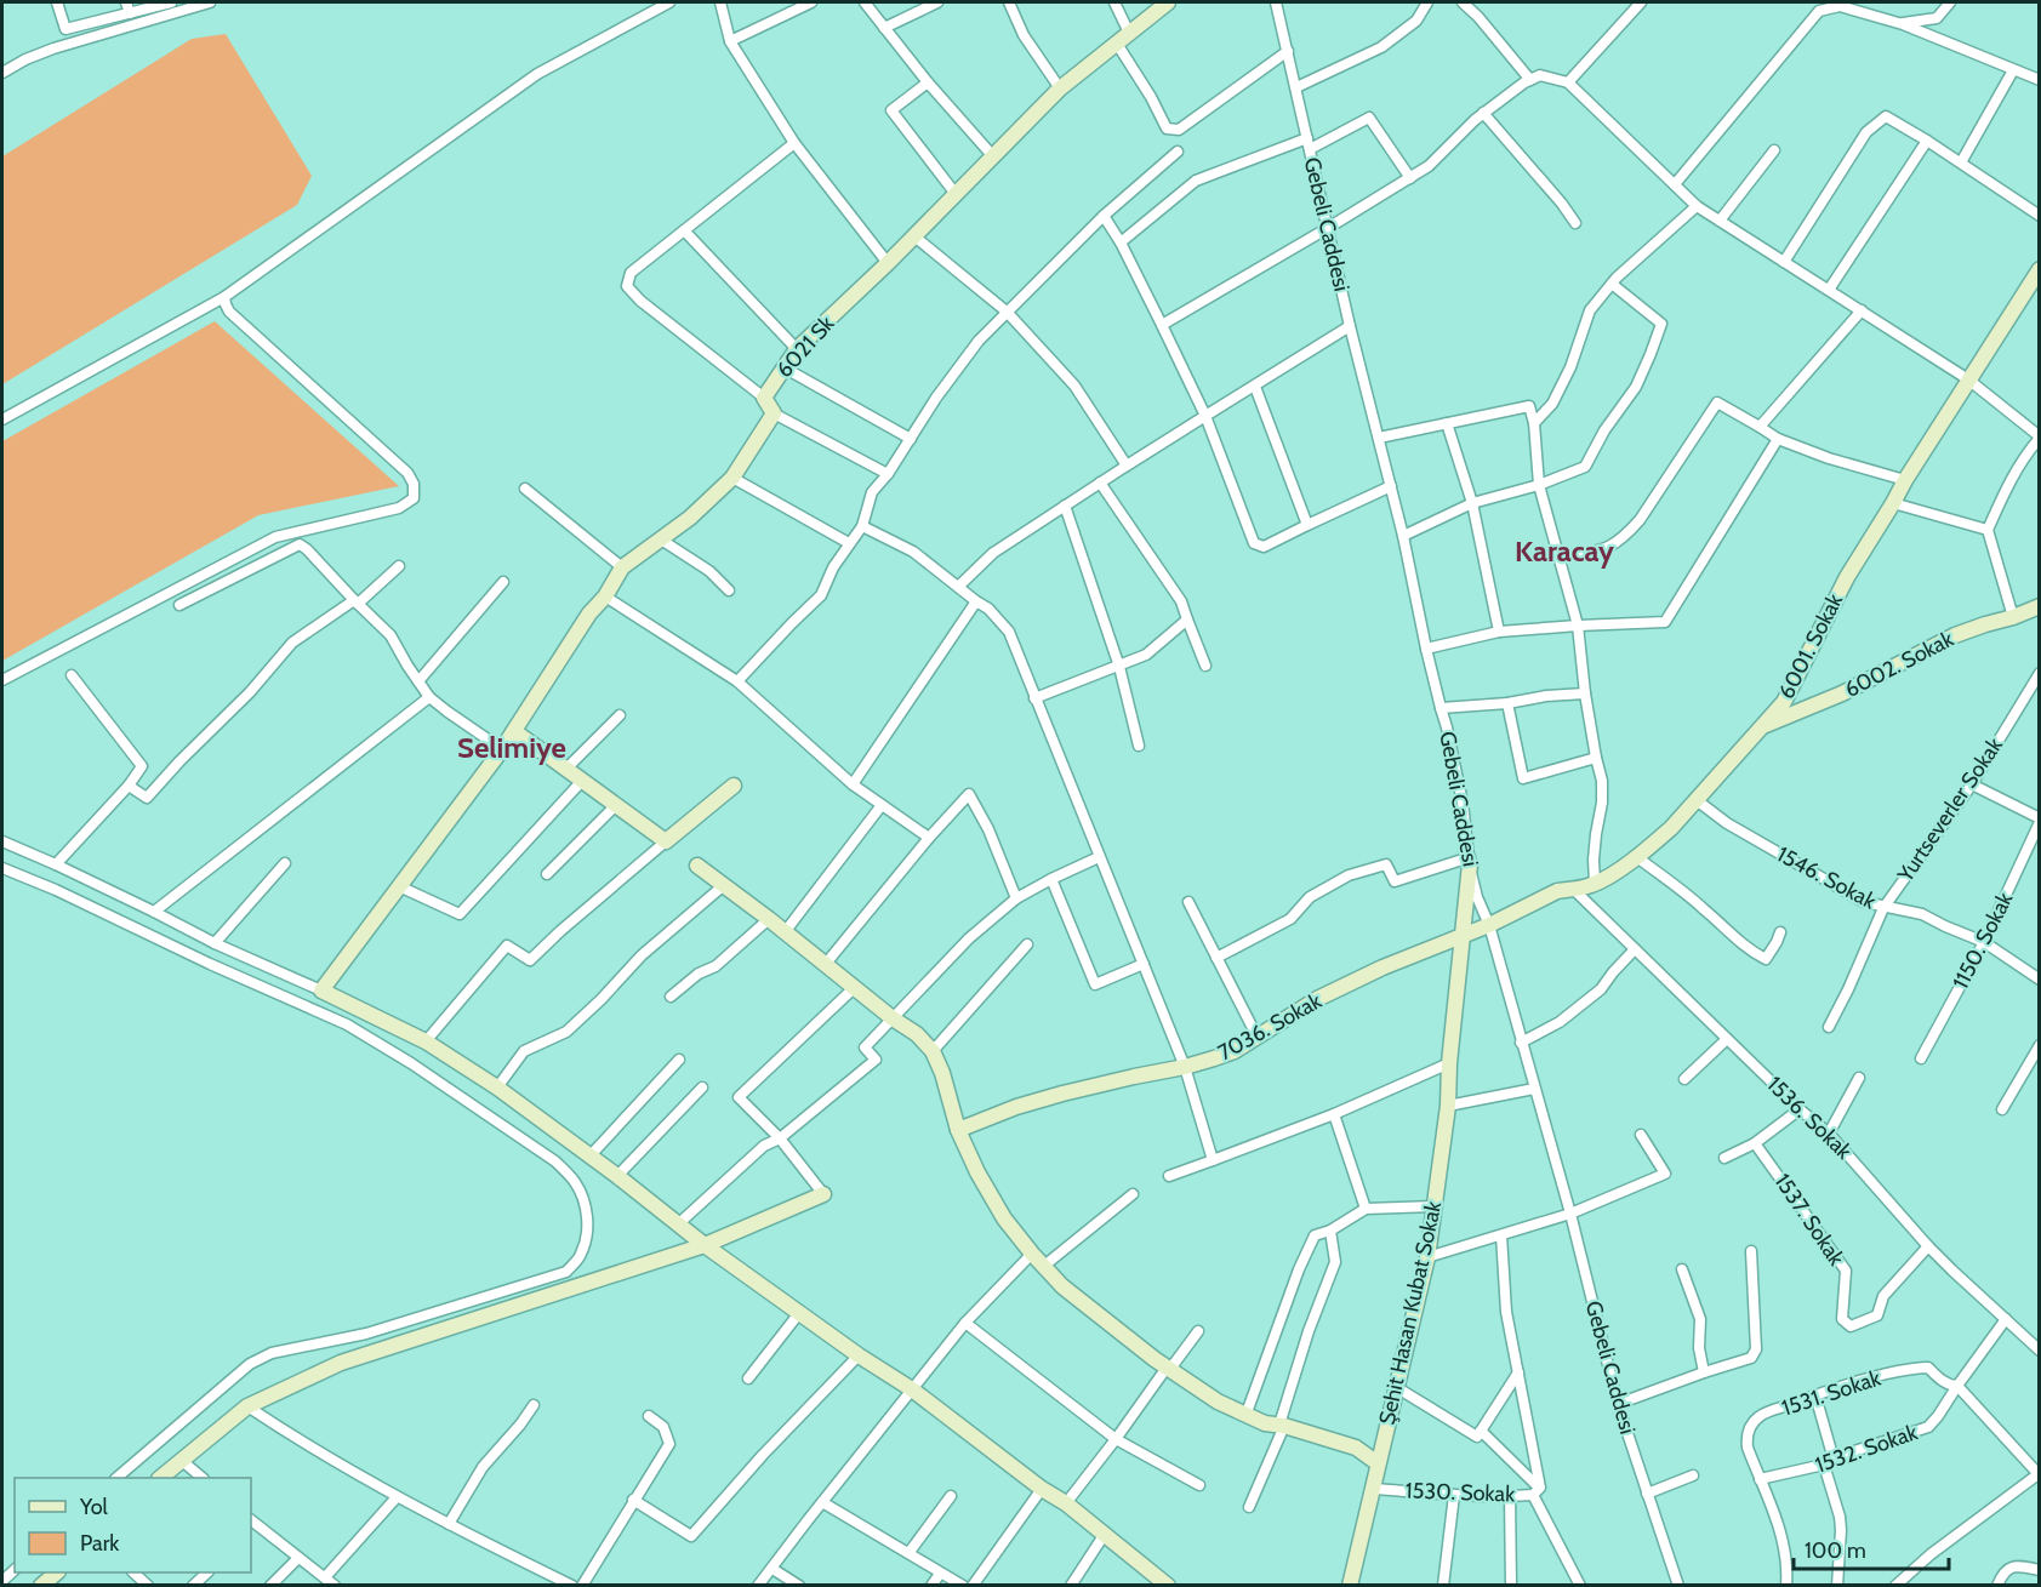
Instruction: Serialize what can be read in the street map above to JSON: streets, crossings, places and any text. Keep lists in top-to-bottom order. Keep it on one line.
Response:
{"streets":{"street":["Gebeli Caddesi","6021 Sk","6001. Sokak","6002. Sokak","Yurtseverler Sokak","1546. Sokak","1150. Sokak","7036. Sokak","1536. Sokak","1537. Sokak","Şehit Hasan Kubat Sokak","1531. Sokak","1532. Sokak","1530. Sokak"]},"crossings":[["Gebeli Caddesi","6001. Sokak"],["Gebeli Caddesi","7036. Sokak"],["Gebeli Caddesi","Şehit Hasan Kubat Sokak"],["6001. Sokak","6002. Sokak"],["6001. Sokak","1546. Sokak"],["6001. Sokak","7036. Sokak"],["6001. Sokak","1536. Sokak"],["Yurtseverler Sokak","1546. Sokak"],["1546. Sokak","1150. Sokak"],["7036. Sokak","Şehit Hasan Kubat Sokak"],["1536. Sokak","1537. Sokak"],["1536. Sokak","1532. Sokak"],["Şehit Hasan Kubat Sokak","1530. Sokak"],["1531. Sokak","1532. Sokak"]],"districts":["Karacay","Selimiye"],"legend":["Yol","Park"],"scale_bar":"100 m"}
